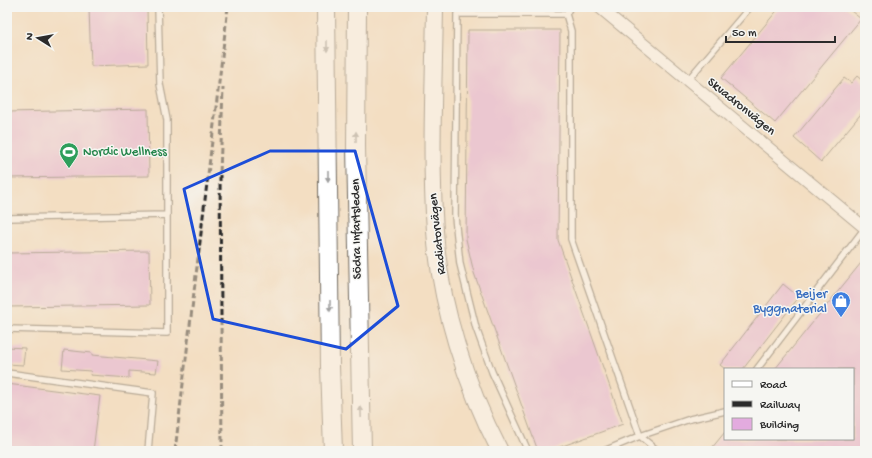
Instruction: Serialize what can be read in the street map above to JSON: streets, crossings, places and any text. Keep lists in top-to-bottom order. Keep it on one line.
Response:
{"streets":{"main road":["Södra Infartsleden"],"street":["Skvadronvägen","Radiatorvägen"]},"places":{"sports":["Nordic Wellness"],"shop":["Beijer Byggmaterial"]},"legend":["Road","Railway","Building"],"scale_bar":"50 m","north":"left"}
